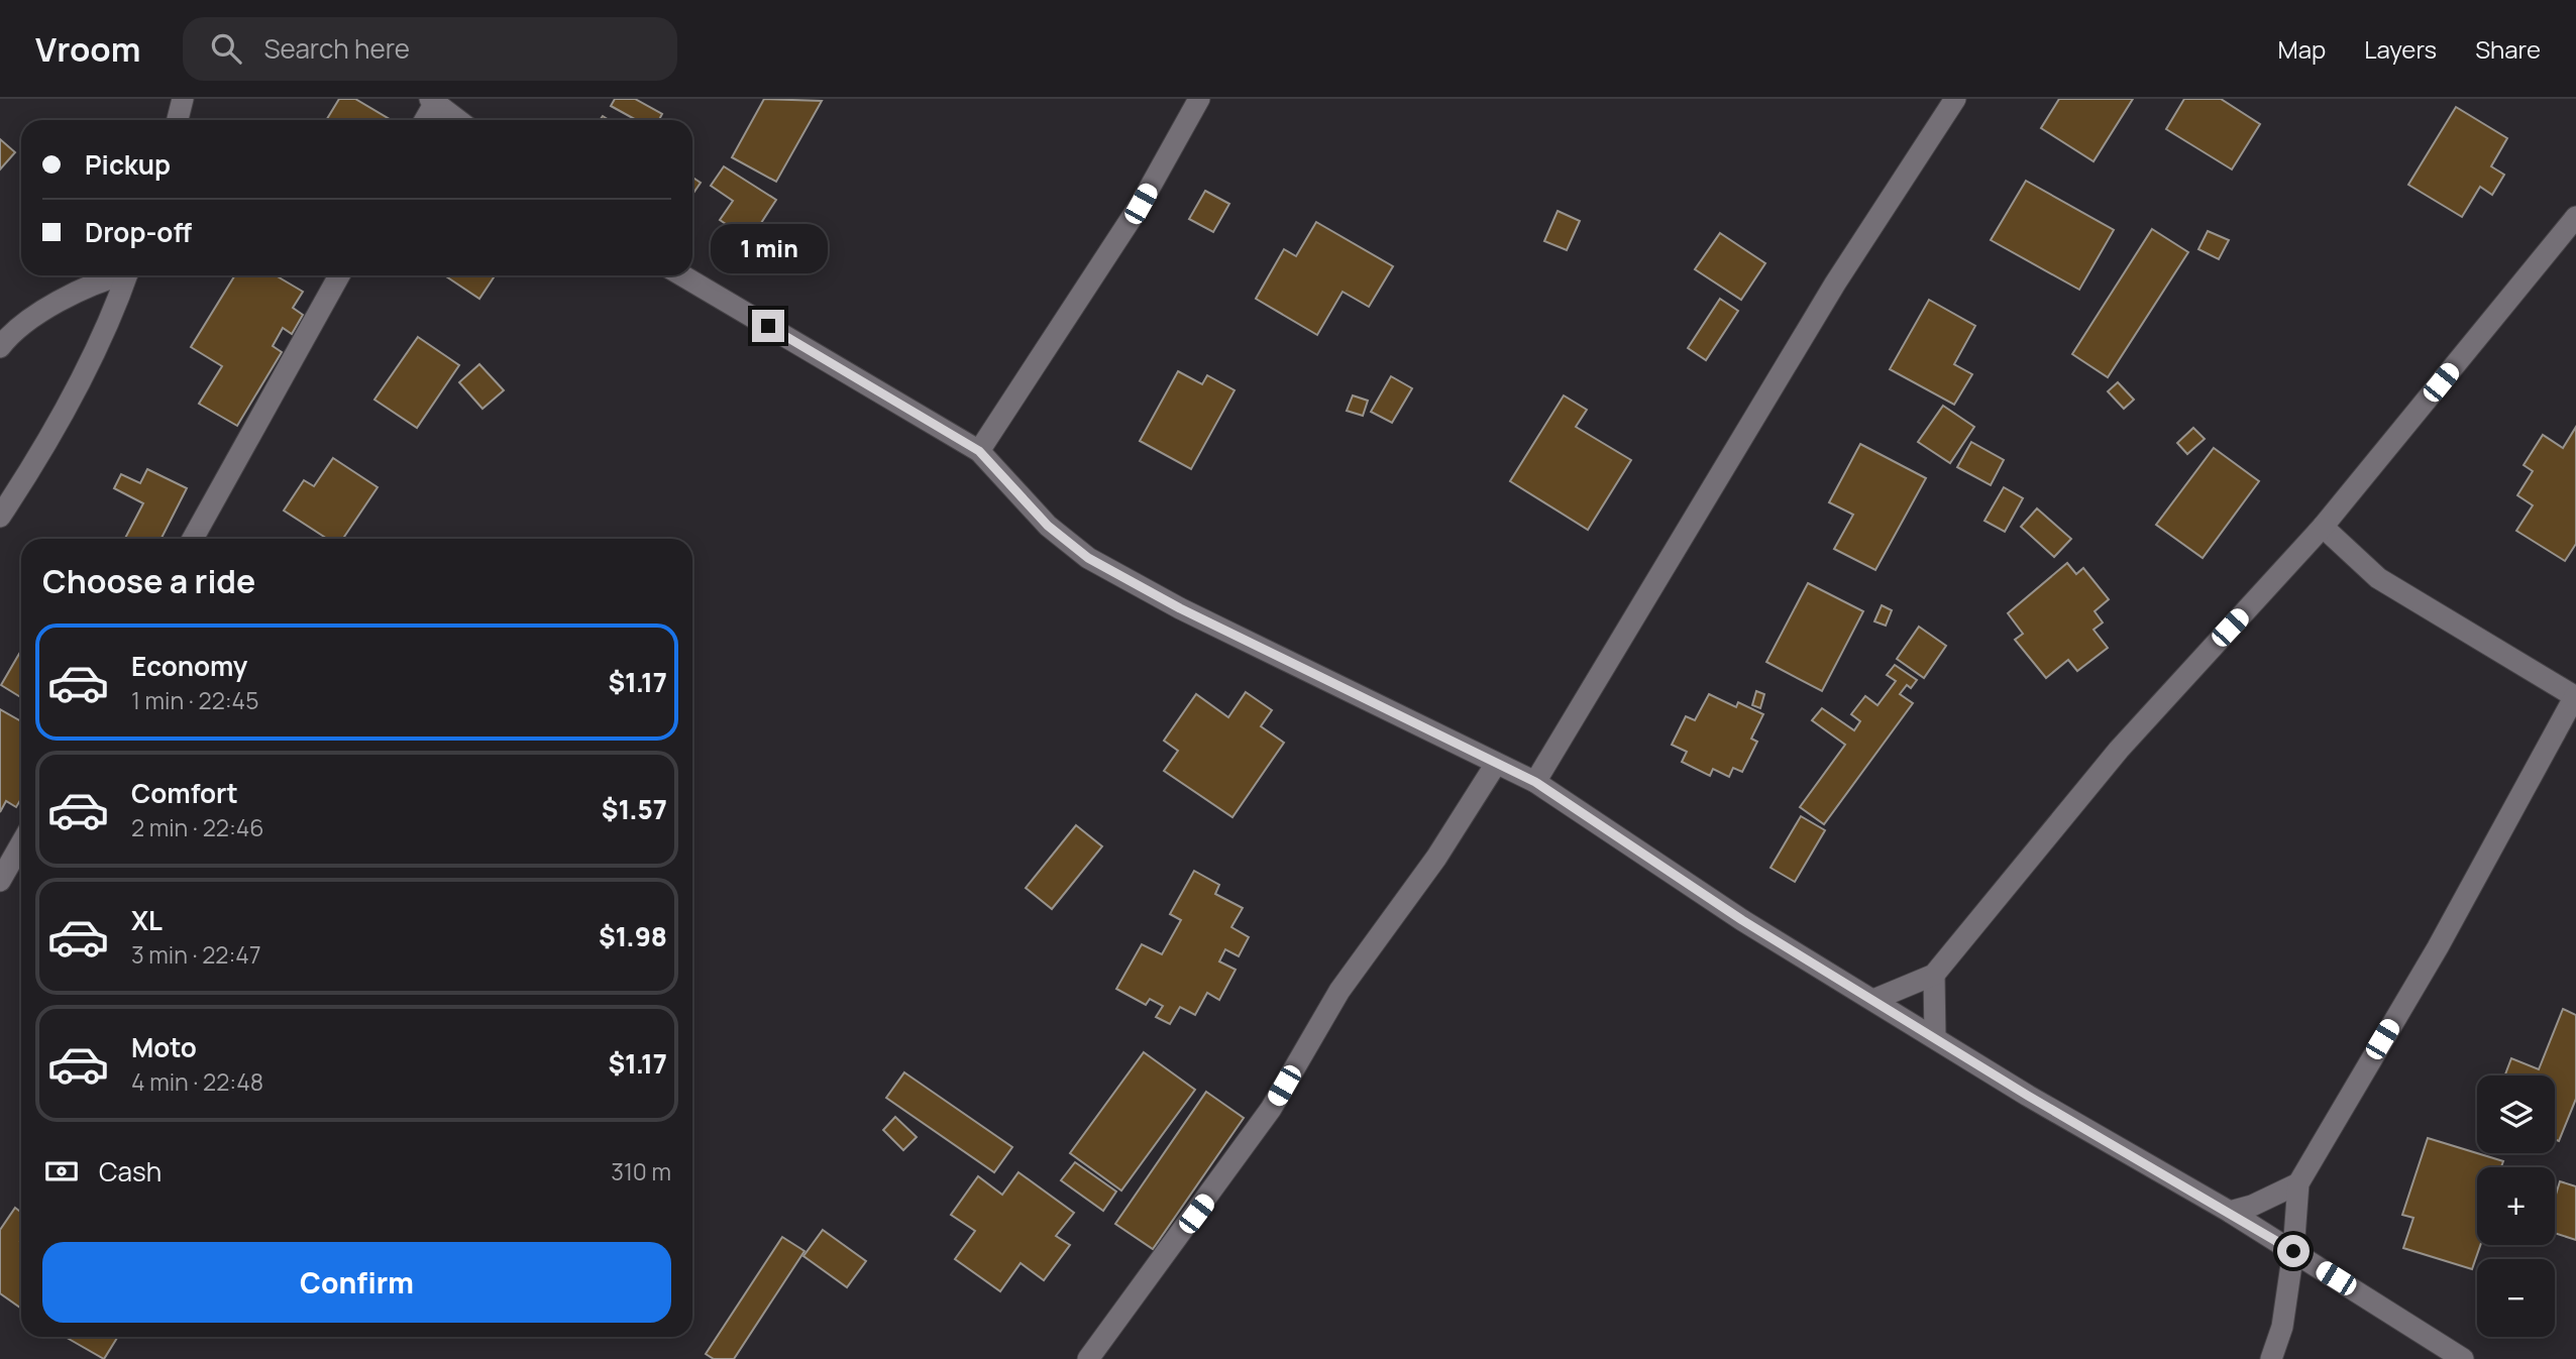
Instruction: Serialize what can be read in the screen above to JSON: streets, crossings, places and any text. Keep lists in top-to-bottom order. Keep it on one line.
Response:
{"page":{"header":"Vroom","search":"Search here","nav":["Map","Layers","Share"],"banner":["Pickup","Drop-off"],"bubble":"1 min","heading":"Choose a ride","list":[{"name":"Economy","note":"1 min · 22:45","value":"$1.17"},{"name":"Comfort","note":"2 min · 22:46","value":"$1.57"},{"name":"XL","note":"3 min · 22:47","value":"$1.98"},{"name":"Moto","note":"4 min · 22:48","value":"$1.17"}],"map_buttons":["+","−"],"pay":["Cash","310 m"],"buttons":"Confirm"}}
